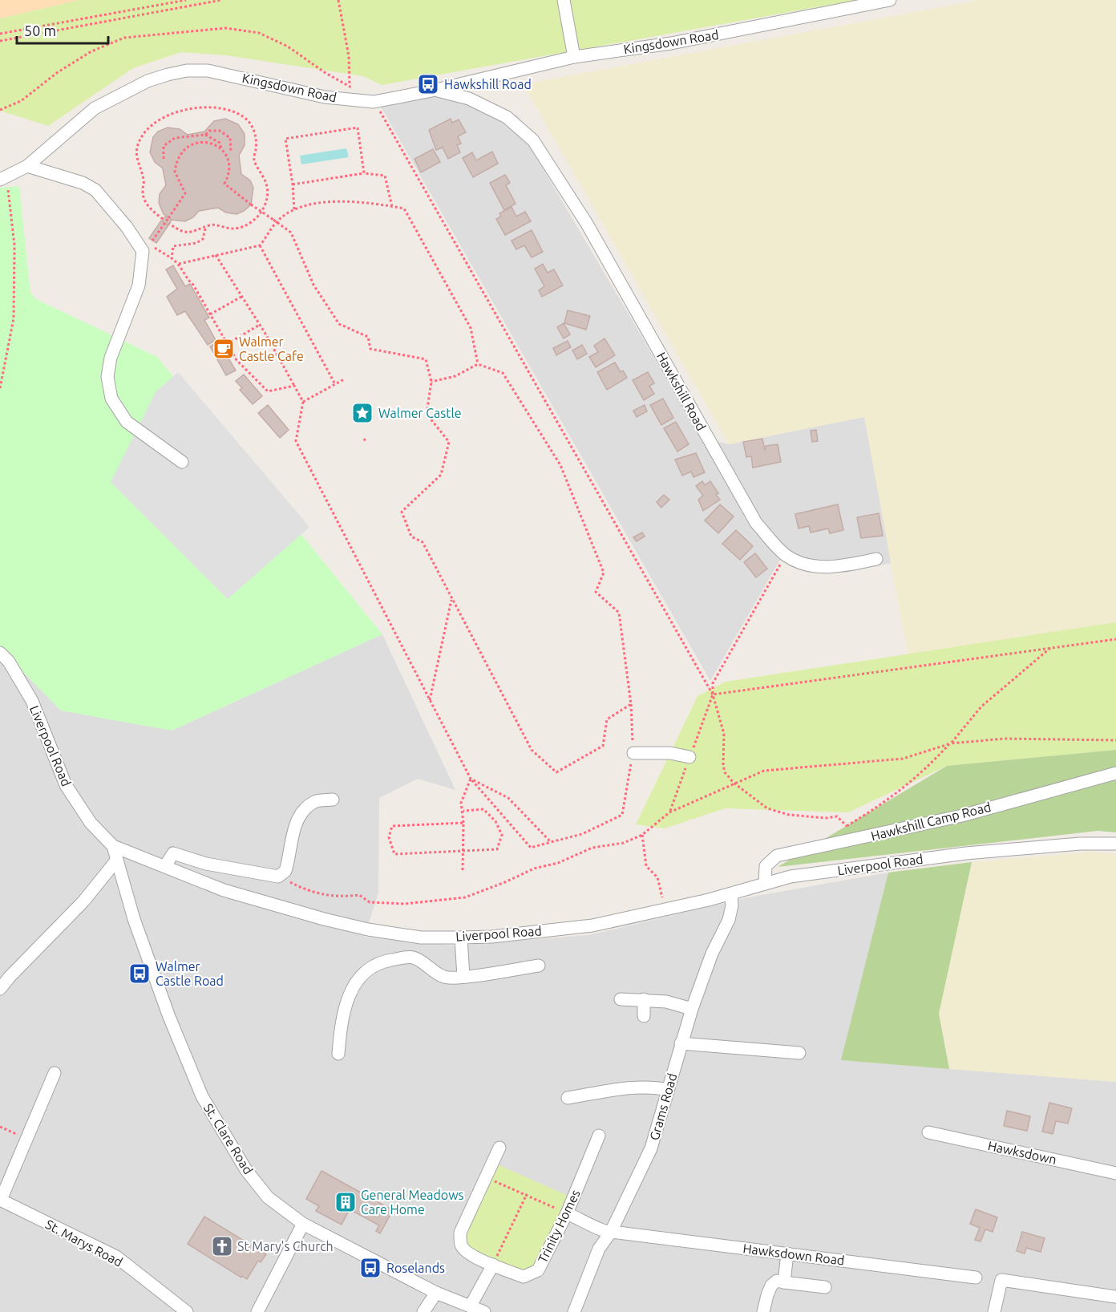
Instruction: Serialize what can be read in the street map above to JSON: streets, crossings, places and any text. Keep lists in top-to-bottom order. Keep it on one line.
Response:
{"streets":{"street":["Kingsdown Road","Hawkshill Road","Liverpool Road","Hawkshill Camp Road","Grams Road","St. Clare Road","Hawksdown","Trinity Homes","St. Marys Road","Hawksdown Road"]},"crossings":[["Kingsdown Road","Hawkshill Road"],["Liverpool Road","Hawkshill Camp Road"],["Liverpool Road","Grams Road"],["Liverpool Road","St. Clare Road"],["Grams Road","Hawksdown Road"],["Trinity Homes","Hawksdown Road"]],"places":{"bus stop":["Hawkshill Road","Walmer Castle Road","Roselands"],"cafe":["Walmer Castle Cafe"],"place":["Walmer Castle"],"building":["General Meadows Care Home"],"church":["St Mary's Church"]},"scale_bar":"50 m"}
